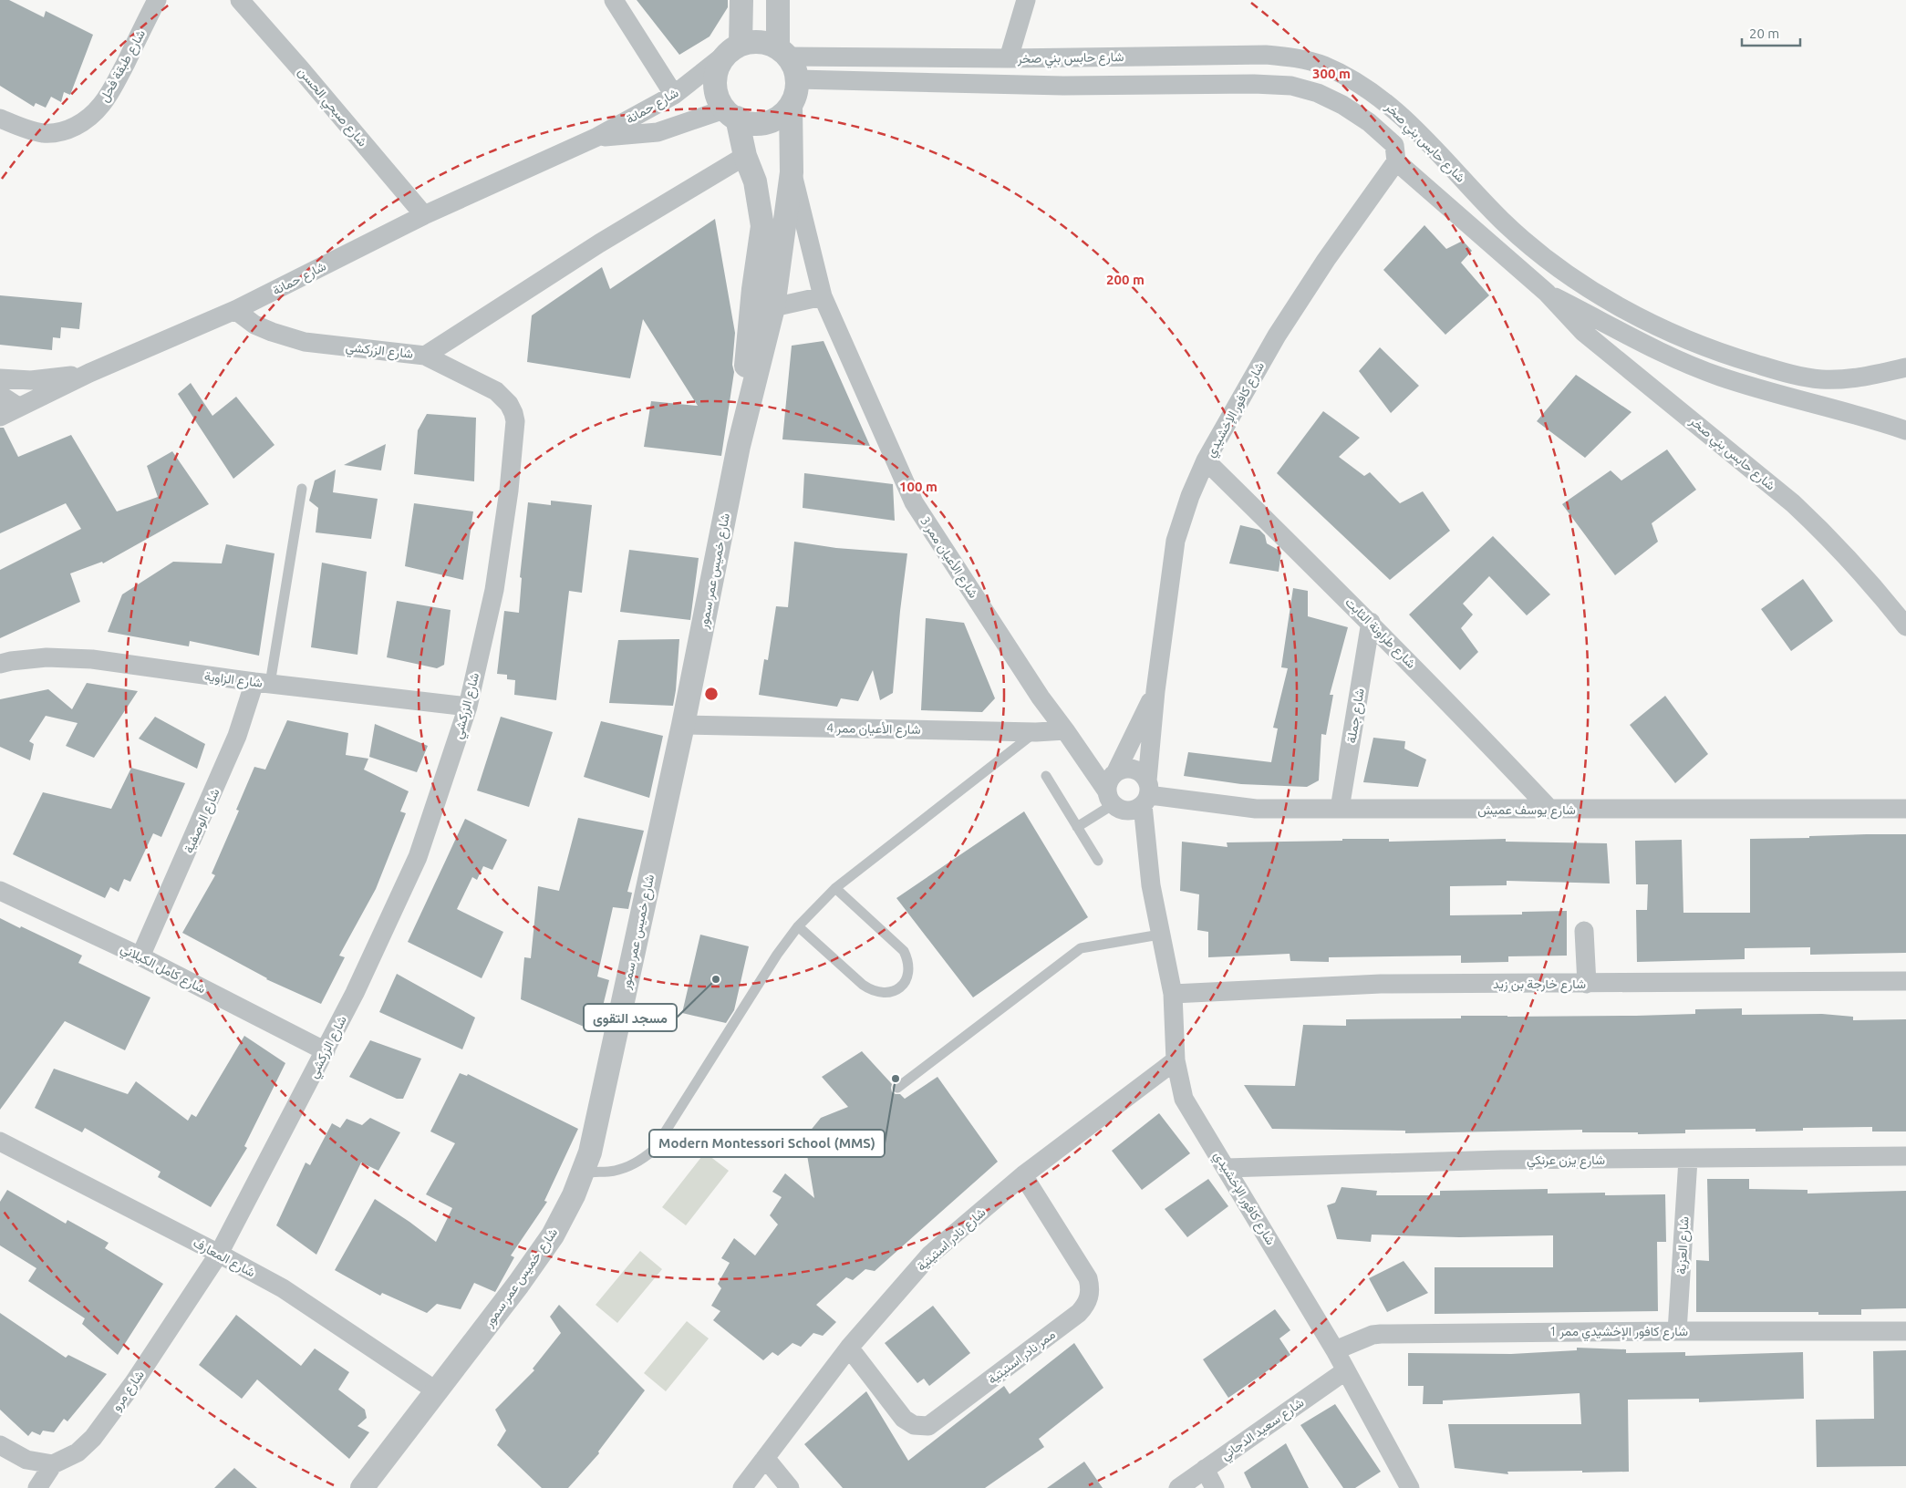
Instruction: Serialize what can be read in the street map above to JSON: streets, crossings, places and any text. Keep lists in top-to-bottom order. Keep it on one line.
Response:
{"streets":{"street":["شارع حابس بني صخر","شارع طبقة فحل","شارع حمانة","شارع صبحي الحسن","شارع الزركشي","شارع كافور الإخشيدي","شارع الأعيان ممر 3","شارع خميس عمر سمور","شارع طراونة الثابت","شارع الزاوية","شارع جملة","شارع الأعيان ممر 4","شارع يوسف عميش","شارع الوصفية","شارع كامل الكيلاني","شارع خارجة بن زيد","شارع يزن عرنكي","شارع نادر استيتية","شارع العزية","شارع المعارف","شارع كافور الإخشيدي ممر 1","ممر نادر استيتية","شارع مرو","شارع سعيد الدجاني"]},"crossings":[["شارع حابس بني صخر","شارع حمانة"],["شارع حابس بني صخر","شارع كافور الإخشيدي"],["شارع حابس بني صخر","شارع خميس عمر سمور"],["شارع حمانة","شارع صبحي الحسن"],["شارع حمانة","شارع الزركشي"],["شارع حمانة","شارع خميس عمر سمور"],["شارع الزركشي","شارع الزاوية"],["شارع الزركشي","شارع كامل الكيلاني"],["شارع الزركشي","شارع المعارف"],["شارع الزركشي","شارع مرو"],["شارع كافور الإخشيدي","شارع الأعيان ممر 3"],["شارع كافور الإخشيدي","شارع طراونة الثابت"],["شارع كافور الإخشيدي","شارع يوسف عميش"],["شارع كافور الإخشيدي","شارع خارجة بن زيد"],["شارع كافور الإخشيدي","شارع يزن عرنكي"],["شارع كافور الإخشيدي","شارع نادر استيتية"],["شارع كافور الإخشيدي","شارع كافور الإخشيدي ممر 1"],["شارع كافور الإخشيدي","شارع سعيد الدجاني"],["شارع الأعيان ممر 3","شارع خميس عمر سمور"],["شارع الأعيان ممر 3","شارع الأعيان ممر 4"],["شارع الأعيان ممر 3","شارع يوسف عميش"],["شارع خميس عمر سمور","شارع الأعيان ممر 4"],["شارع خميس عمر سمور","شارع المعارف"],["شارع طراونة الثابت","شارع جملة"],["شارع طراونة الثابت","شارع يوسف عميش"],["شارع الزاوية","شارع الوصفية"],["شارع جملة","شارع يوسف عميش"],["شارع الوصفية","شارع كامل الكيلاني"],["شارع يزن عرنكي","شارع العزية"],["شارع نادر استيتية","ممر نادر استيتية"],["شارع العزية","شارع كافور الإخشيدي ممر 1"],["شارع المعارف","شارع مرو"]],"places":["مسجد التقوى","Modern Montessori School (MMS)"],"scale_bar":"20 m","rings":["300 m","200 m","100 m"]}
